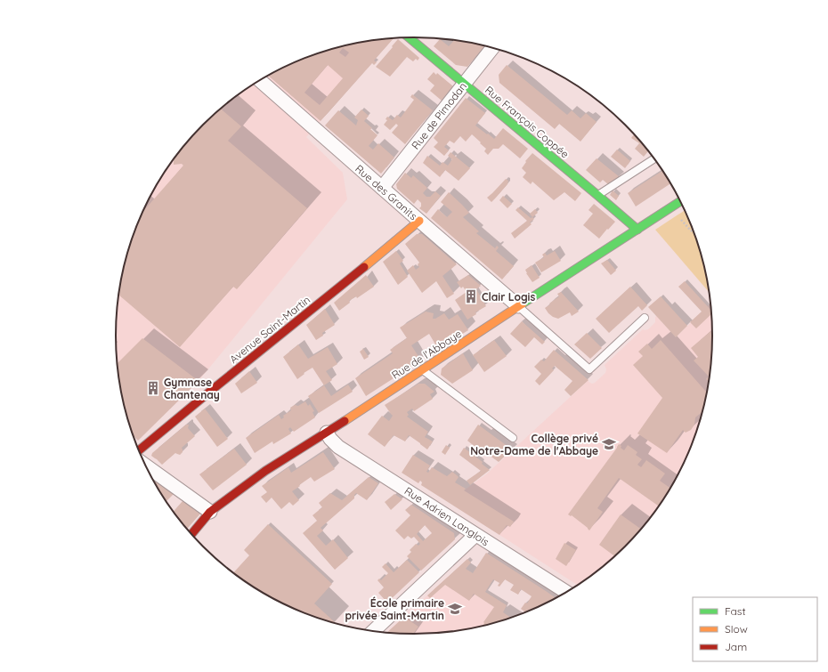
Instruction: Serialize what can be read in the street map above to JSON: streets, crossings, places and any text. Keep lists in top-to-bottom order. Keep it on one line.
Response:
{"streets":{"street":["Rue de Pimodan","Rue François Coppée","Rue des Granits","Avenue Saint-Martin","Rue de l'Abbaye","Rue Adrien Langlois"]},"crossings":[["Rue de Pimodan","Rue François Coppée"],["Rue de Pimodan","Rue des Granits"],["Rue François Coppée","Rue de l'Abbaye"],["Rue des Granits","Avenue Saint-Martin"],["Rue des Granits","Rue de l'Abbaye"],["Rue de l'Abbaye","Rue Adrien Langlois"]],"places":{"building":["Clair Logis","Gymnase Chantenay"],"school or university":["Collège privé Notre-Dame de l'Abbaye","École primaire privée Saint-Martin"]},"legend":["Fast","Slow","Jam"]}
